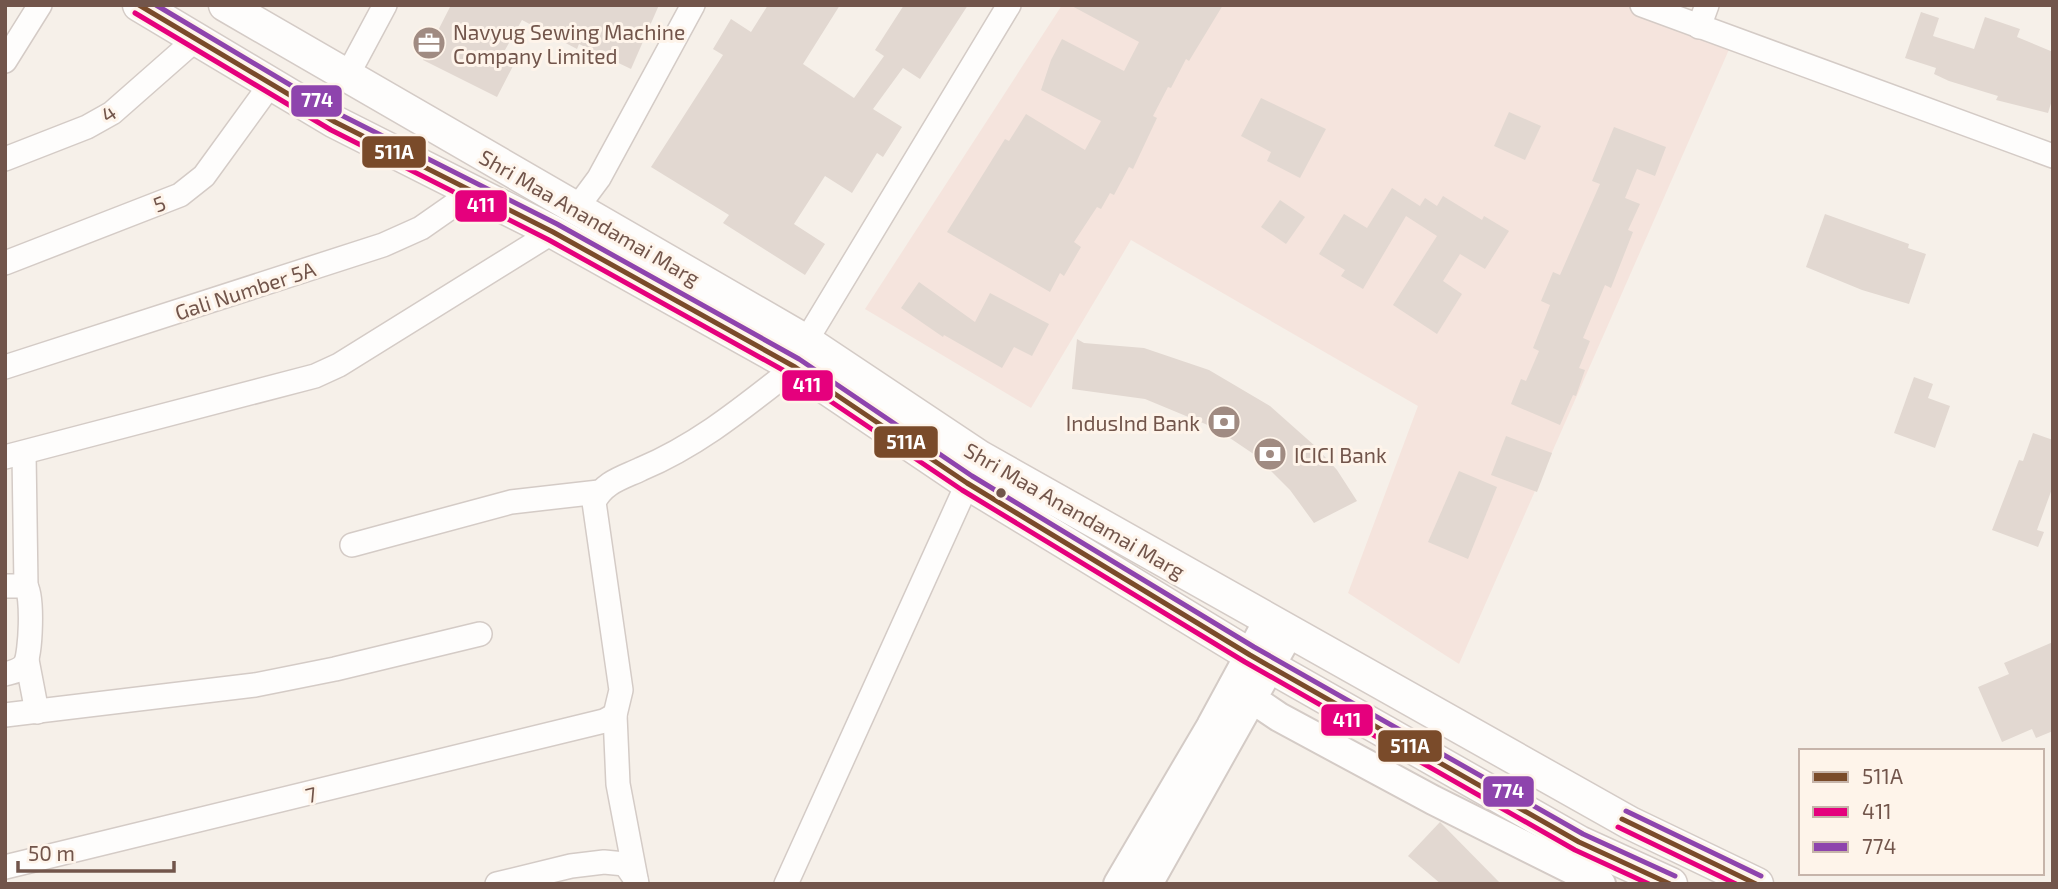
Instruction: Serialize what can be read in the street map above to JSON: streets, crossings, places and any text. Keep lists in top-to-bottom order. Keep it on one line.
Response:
{"streets":{"main road":["Shri Maa Anandamai Marg"],"street":["4","5","Gali Number 5A","7"]},"crossings":[["4","Shri Maa Anandamai Marg"],["5","Shri Maa Anandamai Marg"],["Shri Maa Anandamai Marg","Gali Number 5A"]],"places":{"office":["Navyug Sewing Machine Company Limited"],"bank":["IndusInd Bank","ICICI Bank"]},"lines":["transit line 511A","transit line 774","transit line 411"],"legend":["511A","411","774"],"scale_bar":"50 m"}
